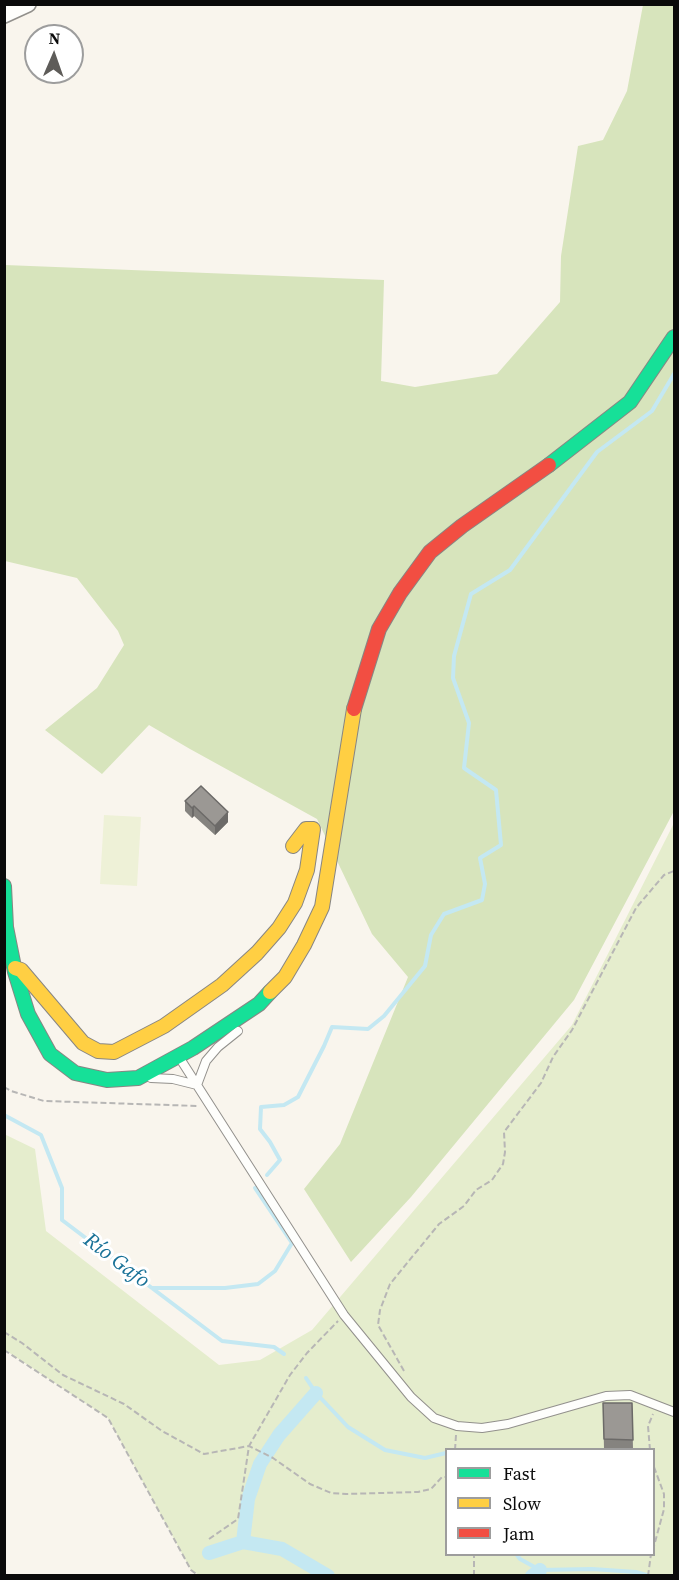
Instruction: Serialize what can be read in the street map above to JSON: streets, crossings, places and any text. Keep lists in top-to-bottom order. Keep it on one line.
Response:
{"water":["Río Gafo"],"legend":["Fast","Slow","Jam"],"north":"top"}
